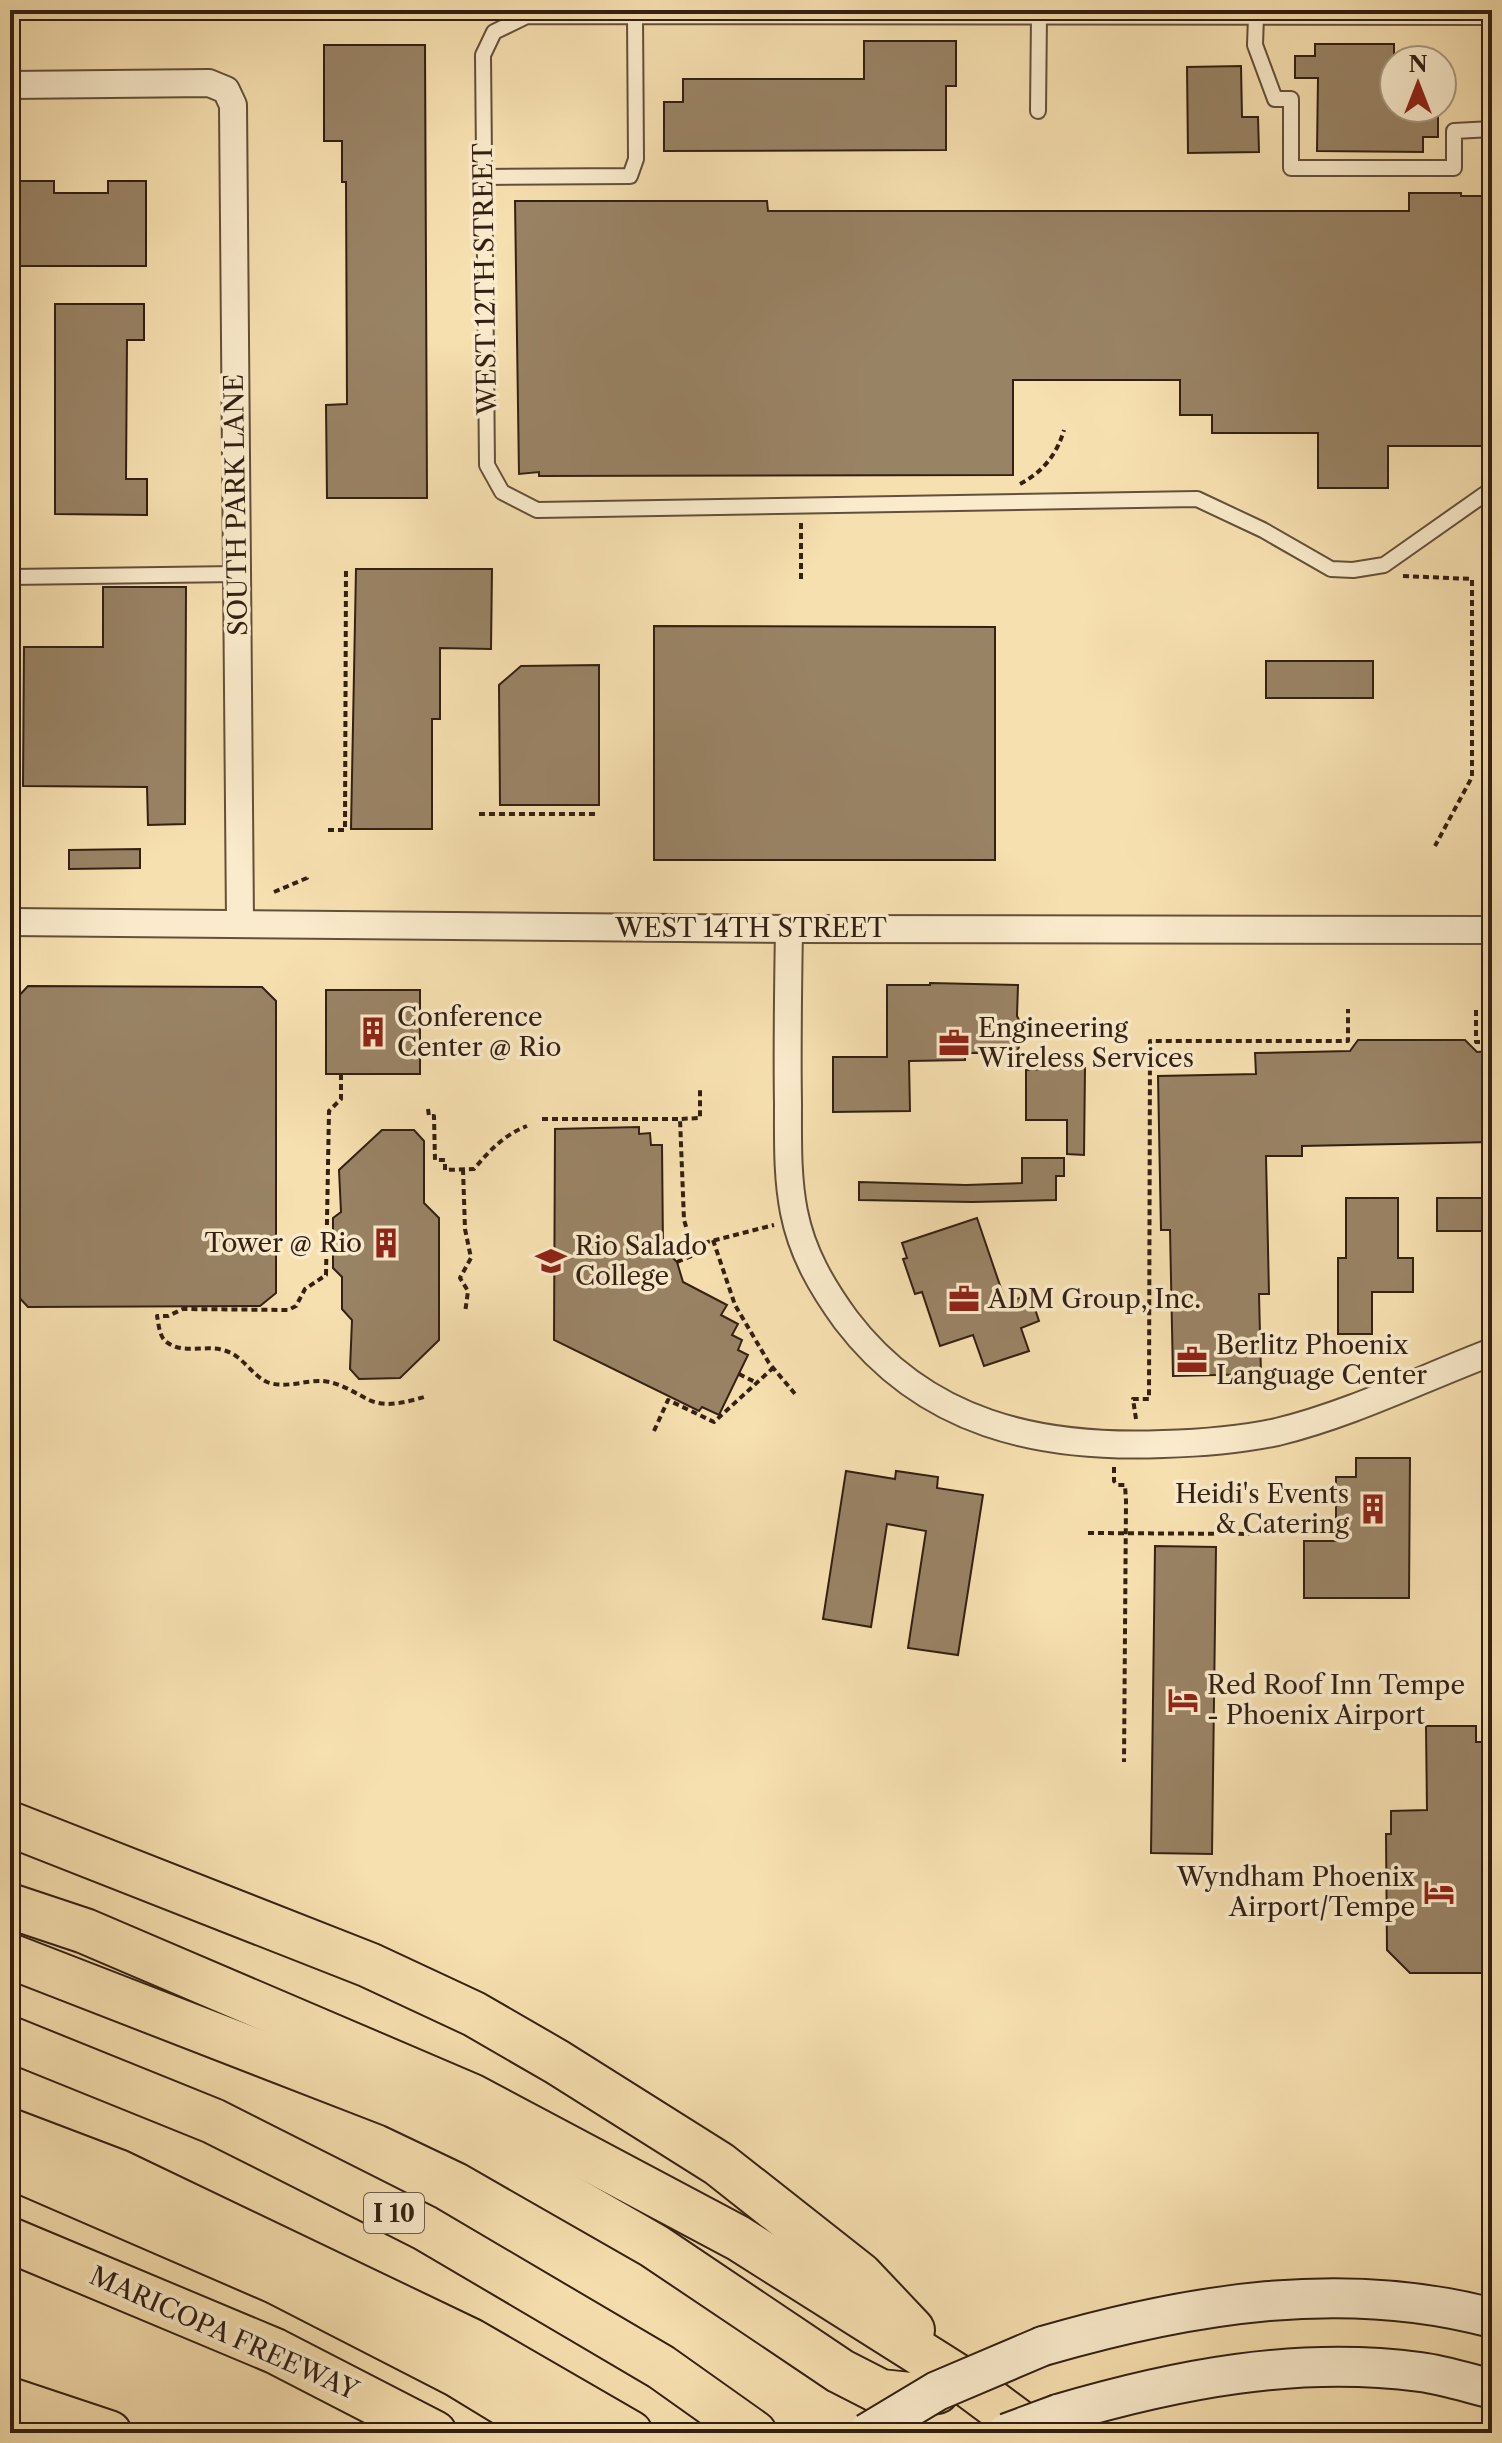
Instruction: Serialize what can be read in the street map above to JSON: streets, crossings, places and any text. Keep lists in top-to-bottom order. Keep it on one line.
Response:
{"streets":{"highway":["I 10","MARICOPA FREEWAY"],"street":["SOUTH PARK LANE","WEST 14TH STREET"],"lane":["WEST 12TH STREET"]},"crossings":[["SOUTH PARK LANE","WEST 14TH STREET"]],"places":{"building":["Conference Center @ Rio","Tower @ Rio","Heidi's Events & Catering"],"office":["Engineering Wireless Services","ADM Group, Inc.","Berlitz Phoenix Language Center"],"school or university":["Rio Salado College"],"hotel":["Red Roof Inn Tempe - Phoenix Airport","Wyndham Phoenix Airport/Tempe"]},"north":"top"}
